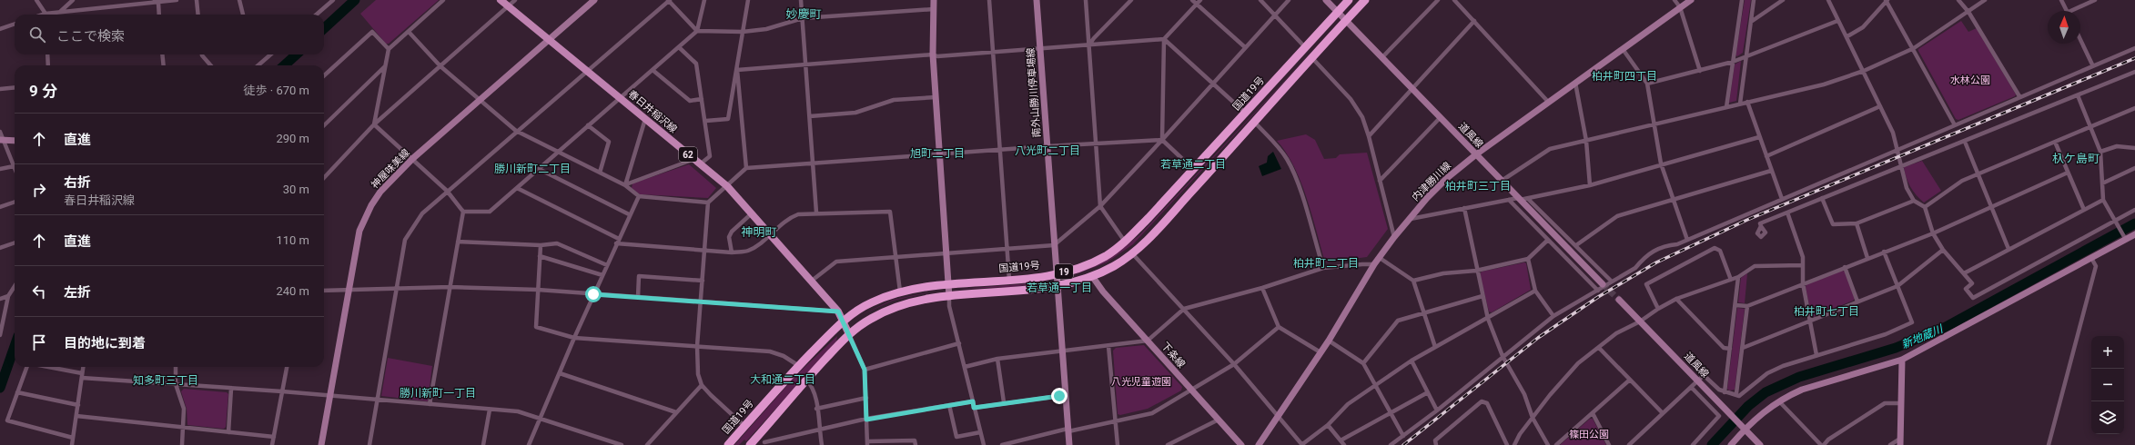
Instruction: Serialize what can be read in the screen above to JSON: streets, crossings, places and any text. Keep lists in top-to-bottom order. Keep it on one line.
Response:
{"streets":{"highway":["国道19号","19"],"main road":["春日井稲沢線","62"],"street":["南外山勝川停車場線","道風線","神屋味美線","内津勝川線","下条線"]},"crossings":[["南外山勝川停車場線","国道19号"],["南外山勝川停車場線","19"],["国道19号","春日井稲沢線"],["国道19号","道風線"],["春日井稲沢線","神屋味美線"],["春日井稲沢線","19"],["道風線","内津勝川線"],["道風線","19"],["19","下条線"]],"districts":["妙慶町","柏井町四丁目","八光町二丁目","旭町二丁目","杁ケ島町","若草通二丁目","勝川新町二丁目","柏井町三丁目","神明町","柏井町二丁目","若草通一丁目","柏井町七丁目","大和通二丁目","知多町三丁目","勝川新町一丁目"],"water":["新地蔵川"],"parks":["水林公園","八光児童遊園","篠田公園"],"north":"top","page":{"search":"ここで検索","heading":["9 分","徒歩 · 670 m"],"list":[["直進","290 m"],["右折","春日井稲沢線","30 m"],["直進","110 m"],["左折","240 m"],"目的地に到着"],"map_buttons":["+","−"]}}
